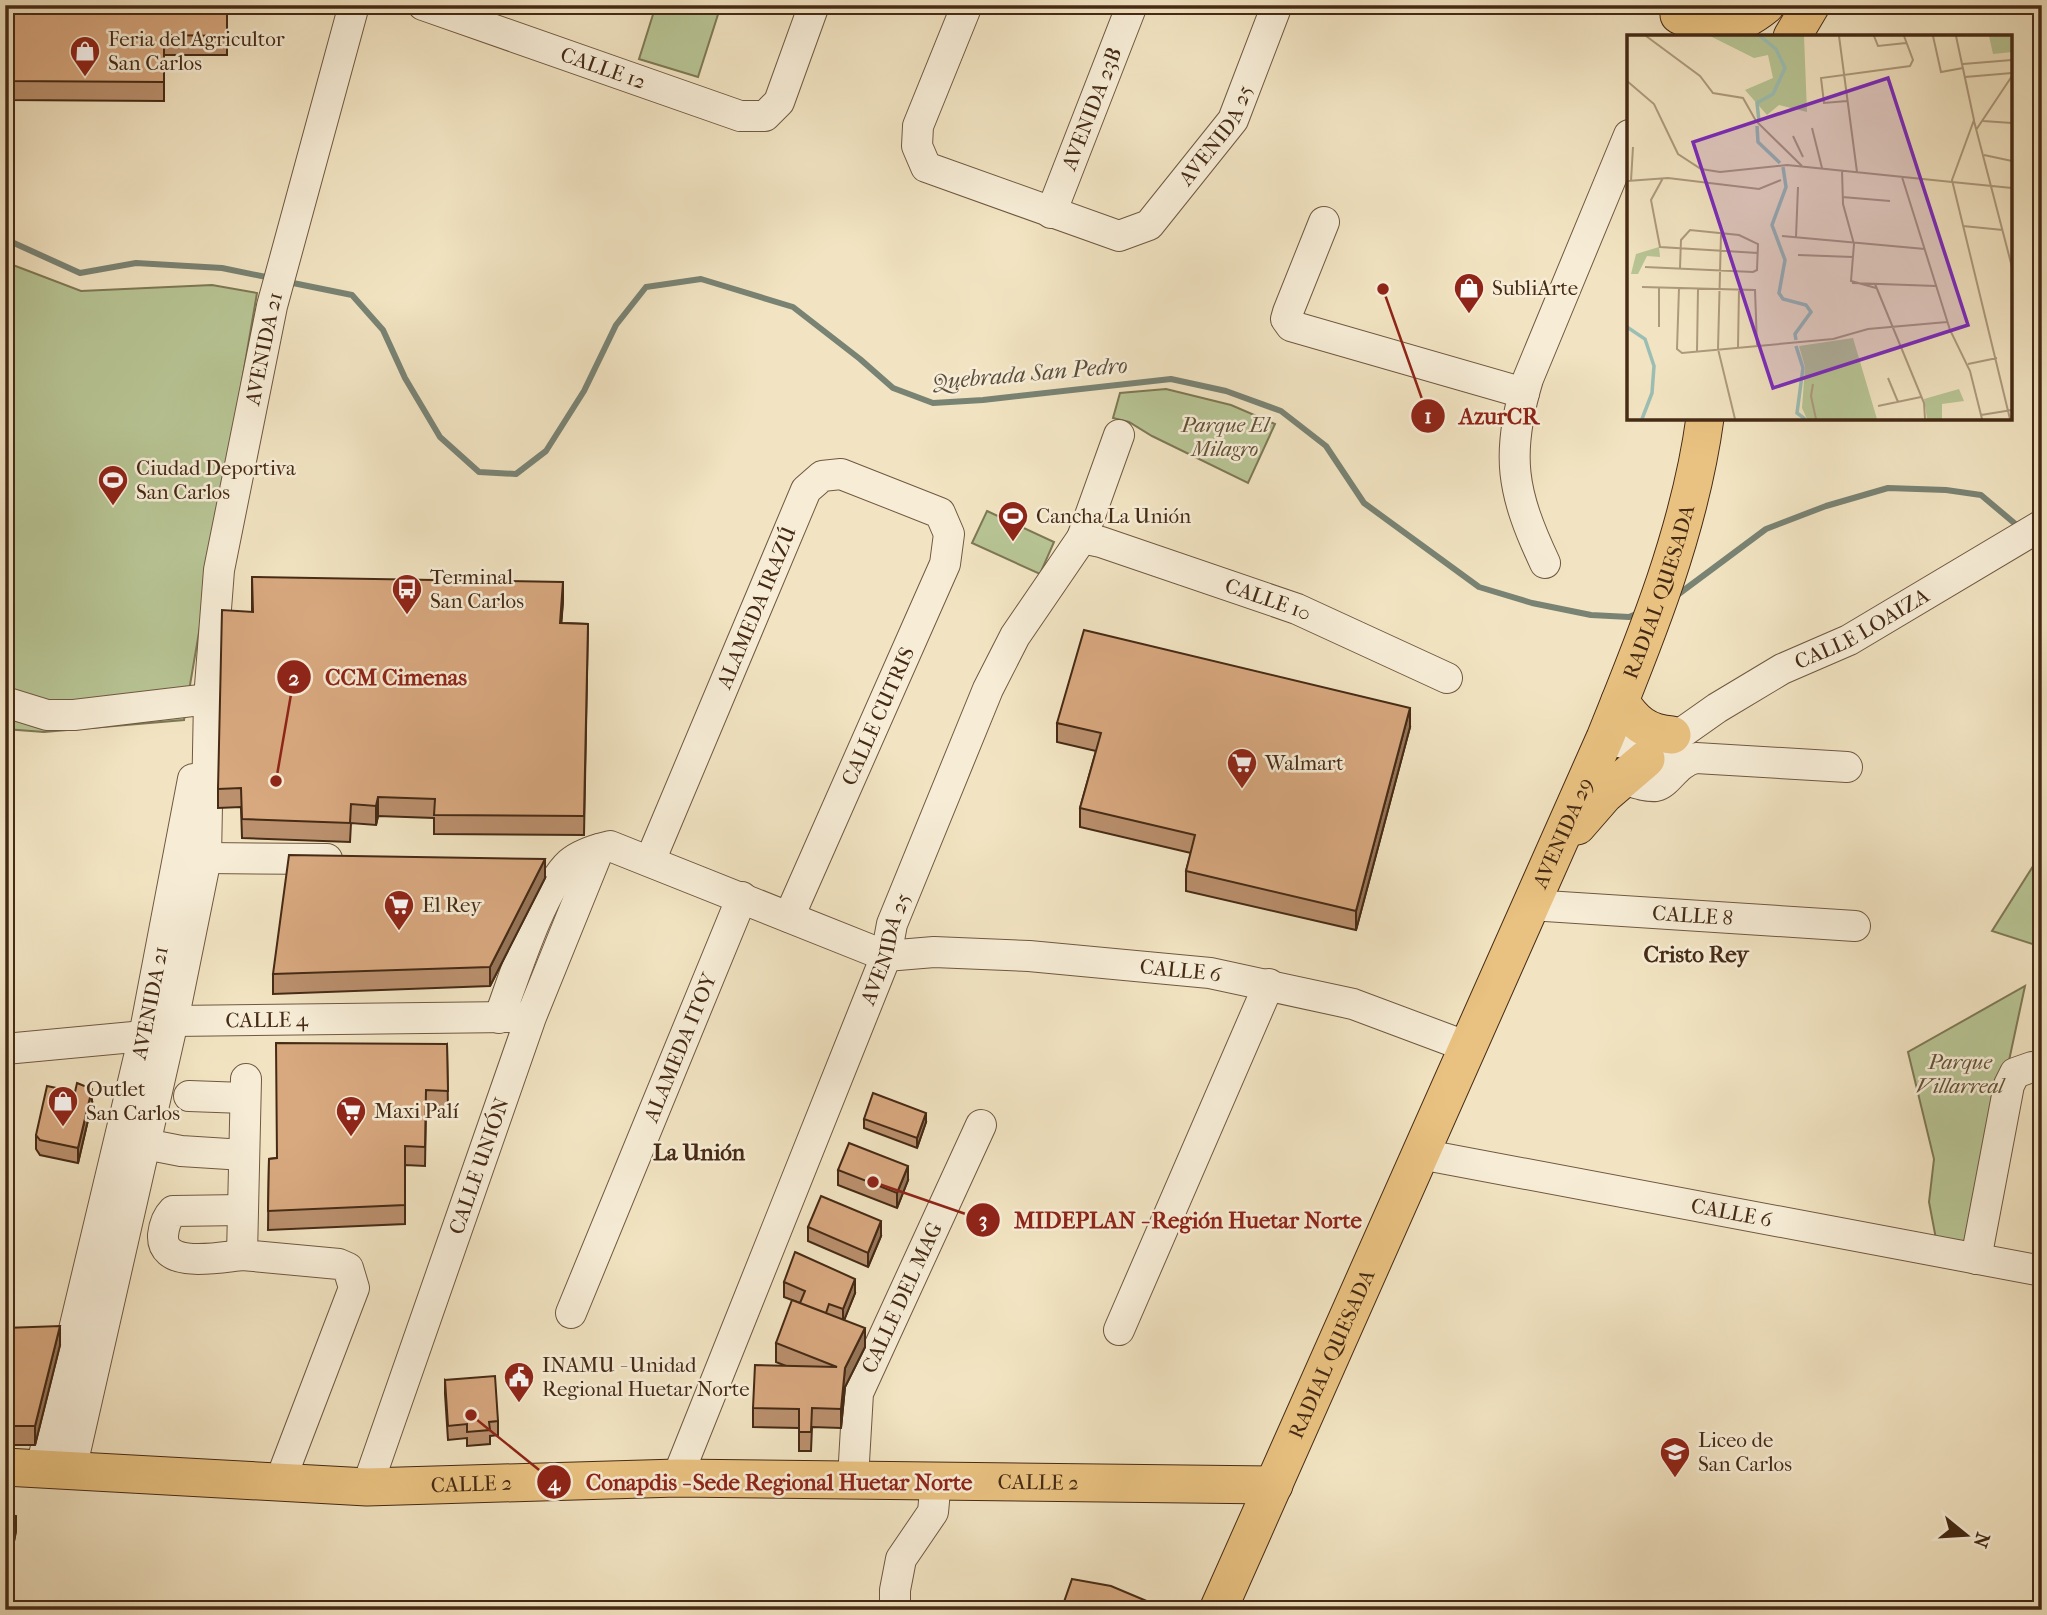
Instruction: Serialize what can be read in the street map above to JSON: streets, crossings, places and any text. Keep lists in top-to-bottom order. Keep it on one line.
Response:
{"streets":{"main road":["RADIAL QUESADA","AVENIDA 29","CALLE 2"],"street":["CALLE 12","AVENIDA 23B","AVENIDA 25","AVENIDA 21","CALLE 10","ALAMEDA IRAZÚ","CALLE LOAIZA","CALLE CUTRIS","CALLE 8","CALLE 6","CALLE 4","ALAMEDA ITOY","CALLE UNIÓN","CALLE DEL MAG"]},"crossings":[["AVENIDA 23B","AVENIDA 25"],["AVENIDA 25","CALLE 10"],["AVENIDA 25","CALLE 6"],["AVENIDA 25","CALLE 2"],["AVENIDA 21","CALLE 4"],["AVENIDA 21","CALLE 2"],["RADIAL QUESADA","CALLE LOAIZA"],["RADIAL QUESADA","AVENIDA 29"],["RADIAL QUESADA","CALLE 8"],["RADIAL QUESADA","CALLE 6"],["RADIAL QUESADA","CALLE 2"],["ALAMEDA IRAZÚ","CALLE CUTRIS"],["CALLE LOAIZA","AVENIDA 29"],["AVENIDA 29","CALLE 8"],["CALLE 4","CALLE UNIÓN"],["CALLE UNIÓN","CALLE 2"],["CALLE DEL MAG","CALLE 2"]],"districts":["Cristo Rey","La Unión"],"water":["Quebrada San Pedro"],"parks":["Parque El Milagro","Parque Villarreal"],"places":{"shop":["Feria del Agricultor San Carlos","SubliArte","Outlet San Carlos"],"other":["AzurCR","CCM Cimenas","MIDEPLAN - Región Huetar Norte","Conapdis - Sede Regional Huetar Norte"],"sports":["Ciudad Deportiva San Carlos","Cancha La Unión"],"bus stop":["Terminal San Carlos"],"supermarket":["Walmart","El Rey","Maxi Palí"],"public building":["INAMU - Unidad Regional Huetar Norte"],"school or university":["Liceo de San Carlos"]},"north":"right"}
